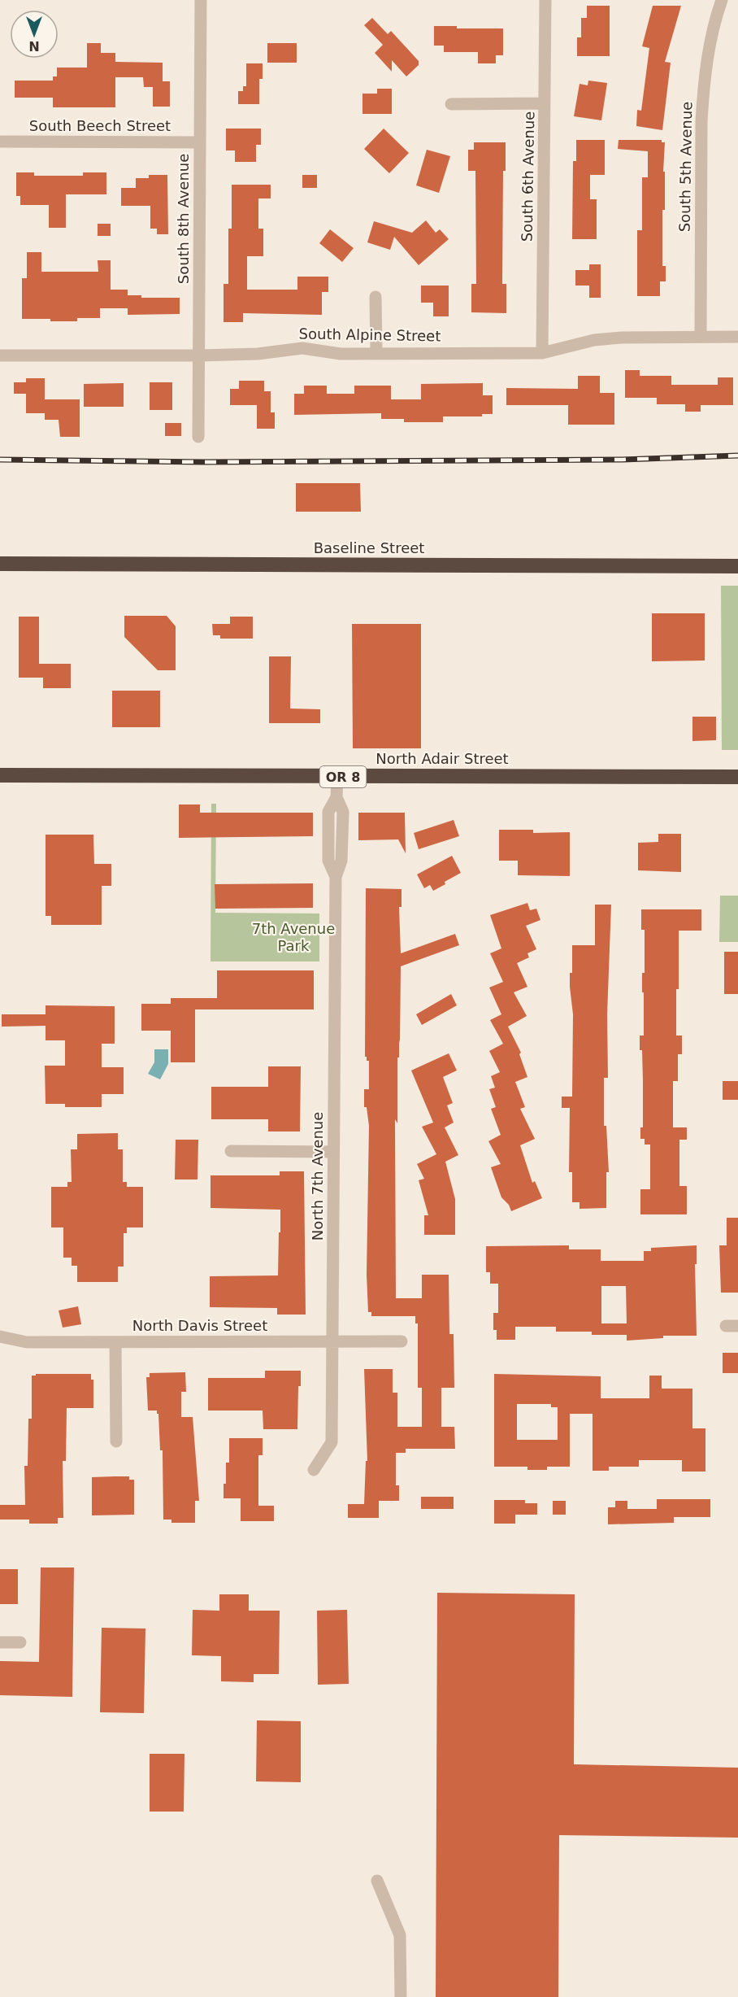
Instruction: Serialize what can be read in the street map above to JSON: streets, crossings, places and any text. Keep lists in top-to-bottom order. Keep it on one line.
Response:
{"streets":{"highway":["Baseline Street","North Adair Street","OR 8"],"street":["South Beech Street","South 5th Avenue","South 6th Avenue","South 8th Avenue","South Alpine Street","North 7th Avenue","North Davis Street"]},"crossings":[["South Beech Street","South 8th Avenue"],["South 5th Avenue","South Alpine Street"],["South 6th Avenue","South Alpine Street"],["South 8th Avenue","South Alpine Street"],["North Adair Street","North 7th Avenue"],["North 7th Avenue","North Davis Street"]],"parks":["7th Avenue Park"],"north":"bottom"}
